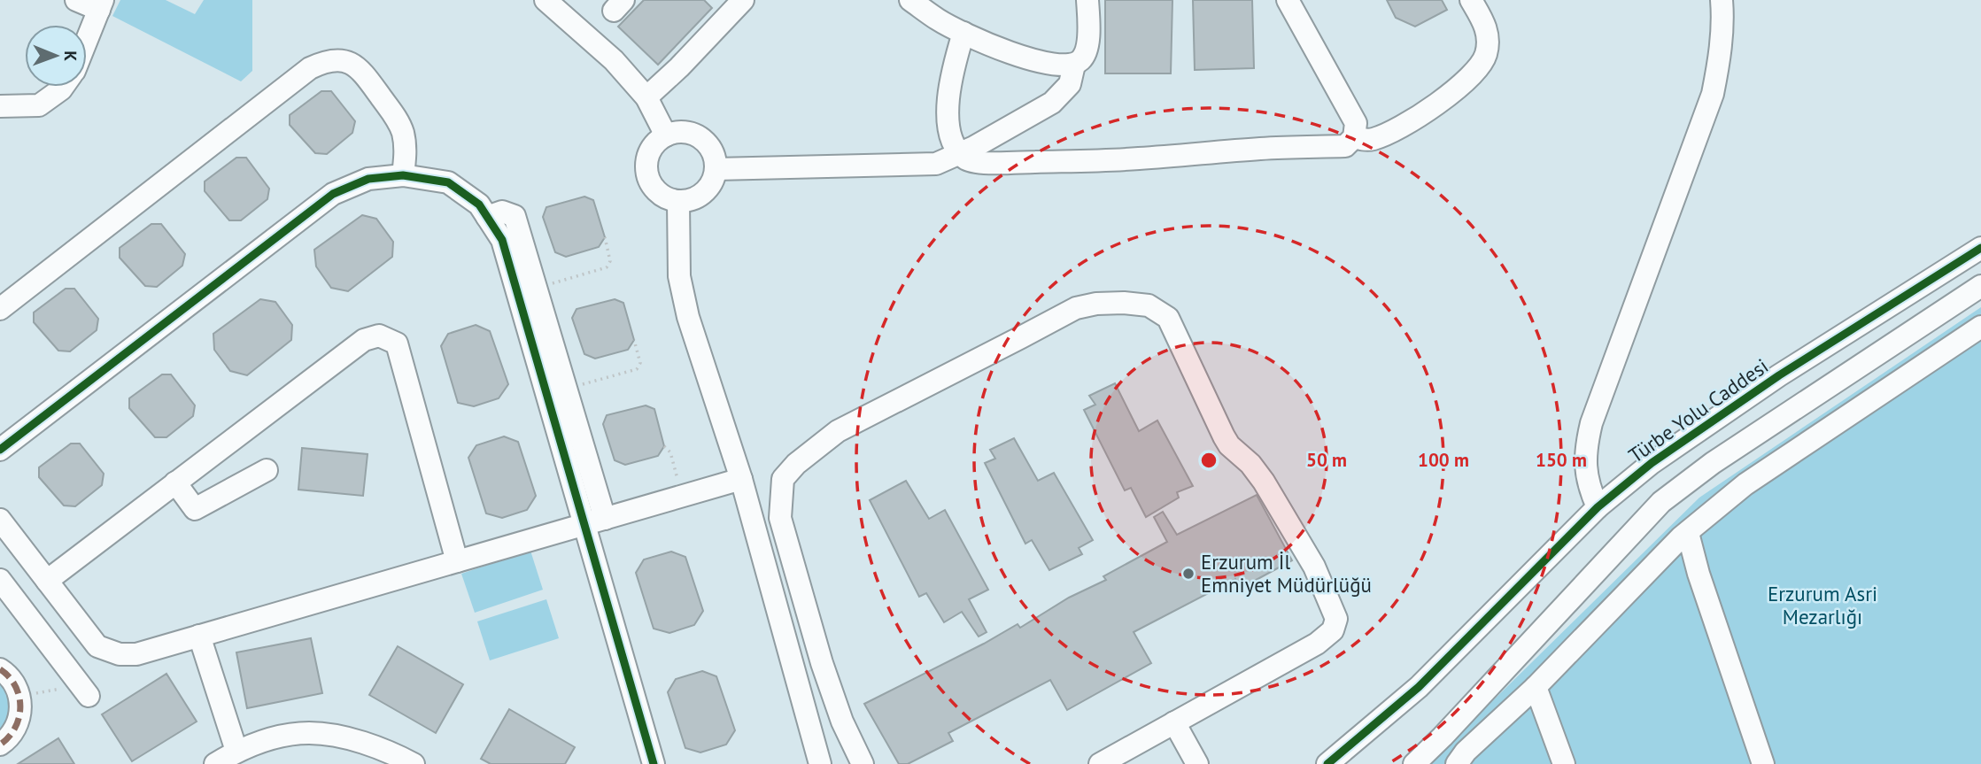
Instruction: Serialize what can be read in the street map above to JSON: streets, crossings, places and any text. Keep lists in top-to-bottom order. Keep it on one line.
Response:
{"streets":{"street":["Türbe Yolu Caddesi"]},"parks":["Erzurum Asri Mezarlığı"],"places":["Erzurum İl Emniyet Müdürlüğü"],"north":"right","rings":["50 m","100 m","150 m"]}
